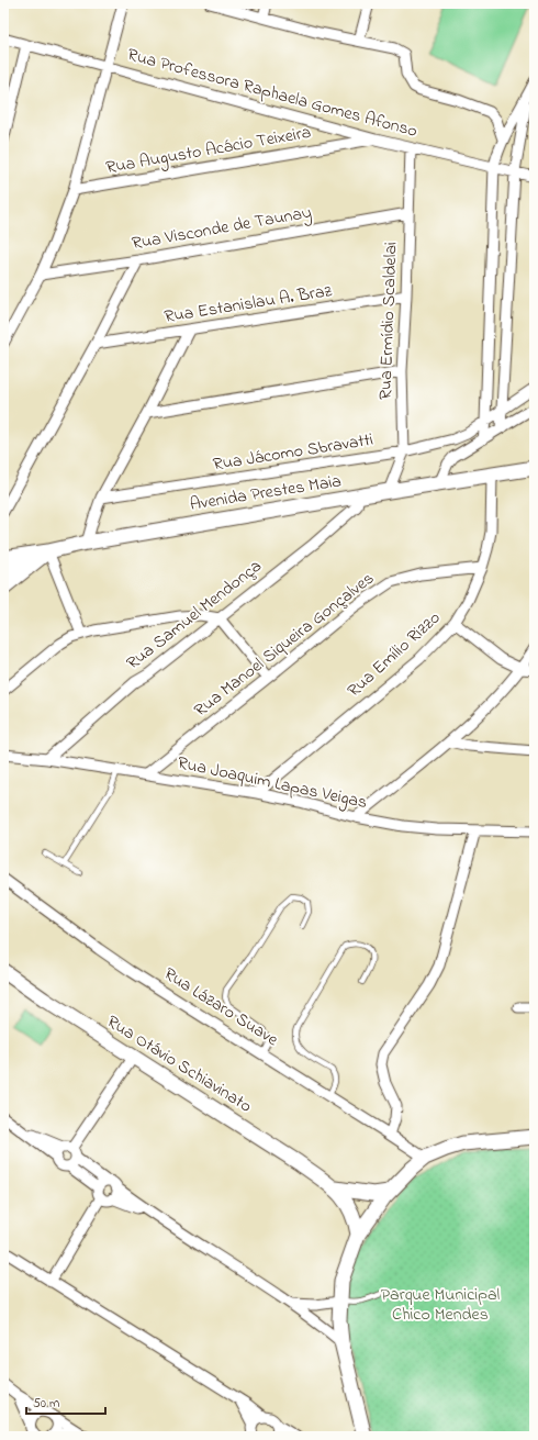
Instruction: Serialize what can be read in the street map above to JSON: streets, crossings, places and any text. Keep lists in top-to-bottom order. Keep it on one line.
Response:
{"streets":{"street":["Rua Professora Raphaela Gomes Afonso","Rua Augusto Acácio Teixeira","Rua Visconde de Taunay","Rua Estanislau A. Braz","Rua Ermídio Scaldelai","Rua Jácomo Sbravatti","Avenida Prestes Maia","Rua Samuel Mendonça","Rua Manoel Siqueira Gonçalves","Rua Emílio Rizzo","Rua Joaquim Lapas Veigas","Rua Lázaro Suave","Rua Otávio Schiavinato"]},"crossings":[["Rua Professora Raphaela Gomes Afonso","Rua Augusto Acácio Teixeira"],["Rua Professora Raphaela Gomes Afonso","Rua Ermídio Scaldelai"],["Rua Visconde de Taunay","Rua Ermídio Scaldelai"],["Rua Estanislau A. Braz","Rua Ermídio Scaldelai"],["Rua Ermídio Scaldelai","Rua Jácomo Sbravatti"],["Rua Ermídio Scaldelai","Avenida Prestes Maia"],["Avenida Prestes Maia","Rua Samuel Mendonça"],["Avenida Prestes Maia","Rua Emílio Rizzo"],["Rua Samuel Mendonça","Rua Joaquim Lapas Veigas"],["Rua Manoel Siqueira Gonçalves","Rua Emílio Rizzo"],["Rua Manoel Siqueira Gonçalves","Rua Joaquim Lapas Veigas"],["Rua Emílio Rizzo","Rua Joaquim Lapas Veigas"]],"parks":["Parque Municipal Chico Mendes"],"scale_bar":"50 m"}
